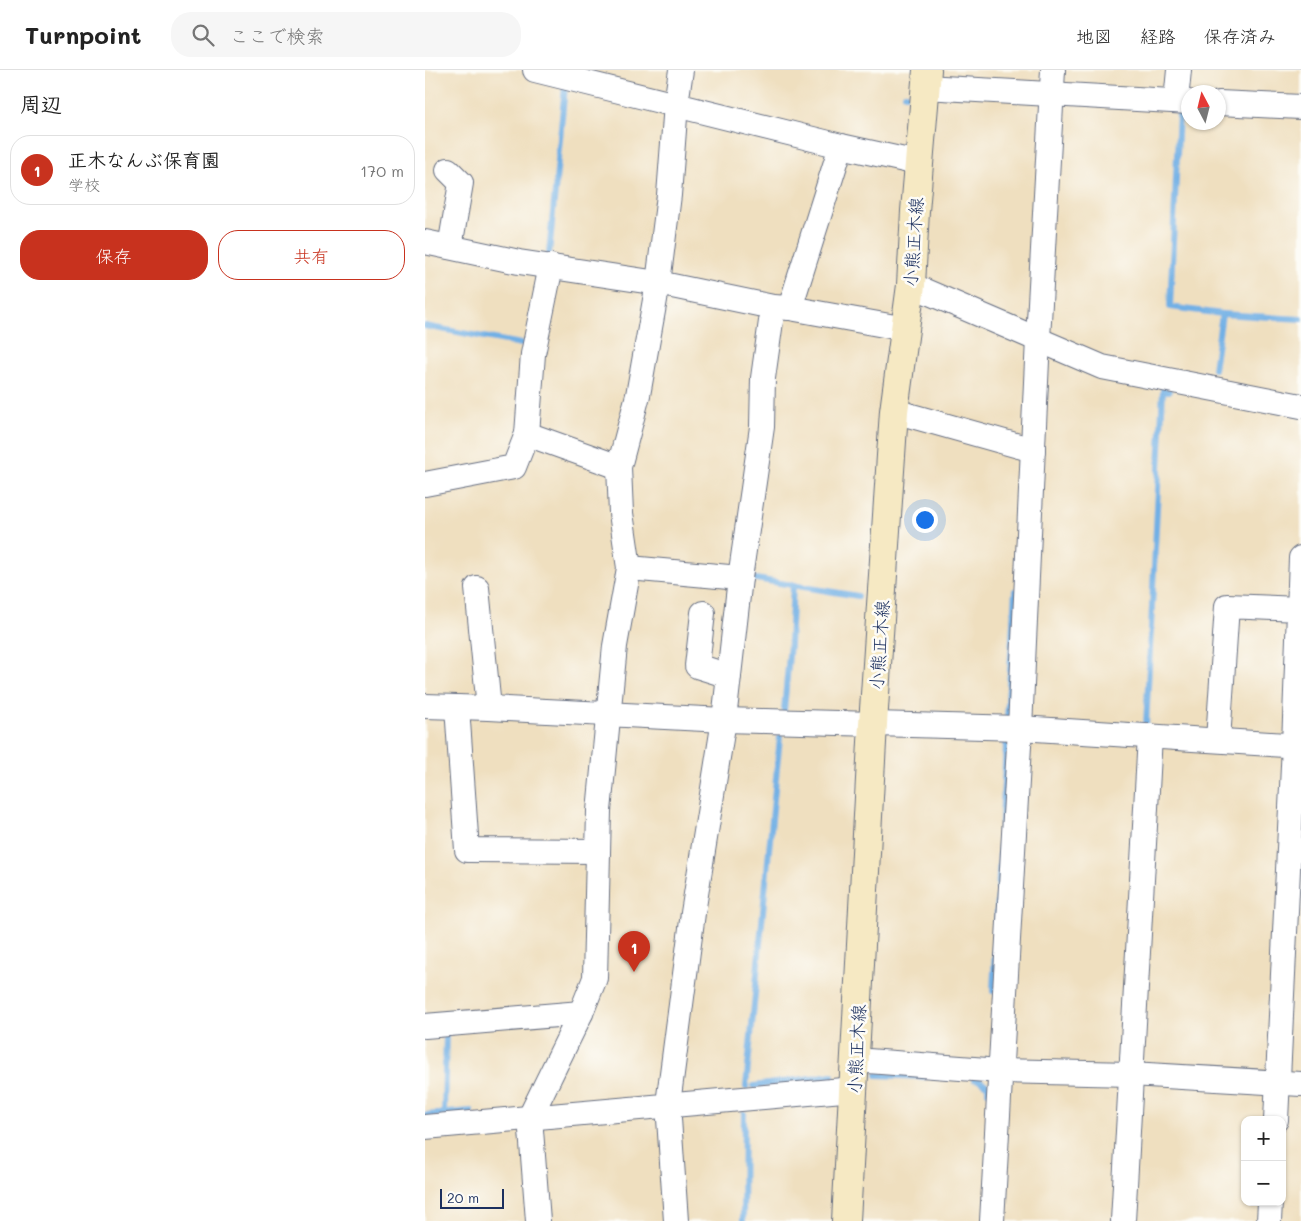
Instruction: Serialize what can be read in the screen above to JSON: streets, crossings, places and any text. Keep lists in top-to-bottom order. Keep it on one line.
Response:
{"streets":{"main road":["小熊正木線"]},"scale_bar":"20 m","north":"top","page":{"header":"Turnpoint","search":"ここで検索","nav":["地図","経路","保存済み"],"heading":"周辺","list":[{"mark":"1","name":"正木なんぶ保育園","note":"学校","value":"170 m"}],"buttons":["保存","共有"],"pins":"1","map_buttons":["+","−"],"scale":"20 m"}}
